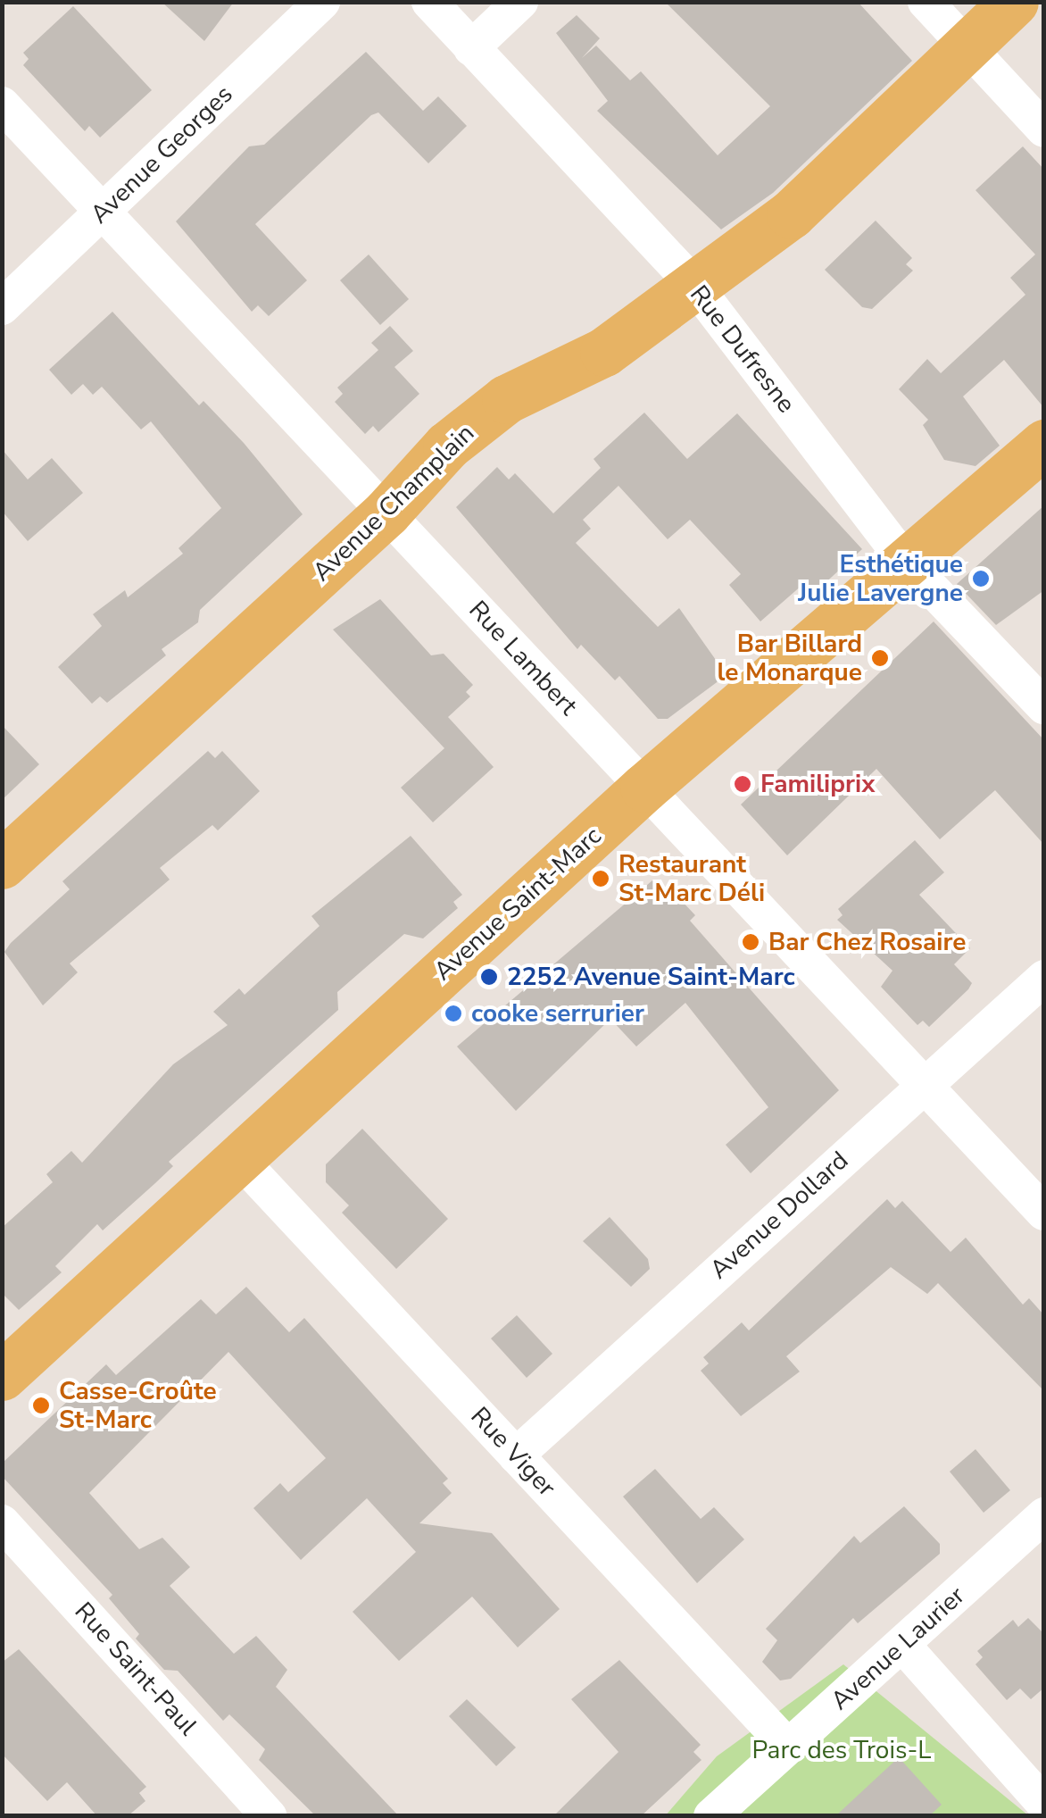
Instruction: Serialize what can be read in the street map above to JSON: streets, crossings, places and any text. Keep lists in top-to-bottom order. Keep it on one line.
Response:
{"streets":{"main road":["Avenue Champlain","Avenue Saint-Marc"],"street":["Avenue Georges","Rue Dufresne","Rue Lambert","Avenue Dollard","Rue Viger","Avenue Laurier","Rue Saint-Paul"]},"crossings":[["Avenue Georges","Rue Lambert"],["Rue Dufresne","Avenue Champlain"],["Rue Dufresne","Avenue Saint-Marc"],["Avenue Champlain","Rue Lambert"],["Rue Lambert","Avenue Saint-Marc"],["Rue Lambert","Avenue Dollard"],["Avenue Saint-Marc","Rue Viger"],["Avenue Dollard","Rue Viger"],["Rue Viger","Avenue Laurier"]],"parks":["Parc des Trois-L"],"places":["Esthétique Julie Lavergne","Bar Billard le Monarque","Familiprix","Restaurant St-Marc Déli","Bar Chez Rosaire","2252 Avenue Saint-Marc","cooke serrurier","Casse-Croûte St-Marc"]}
